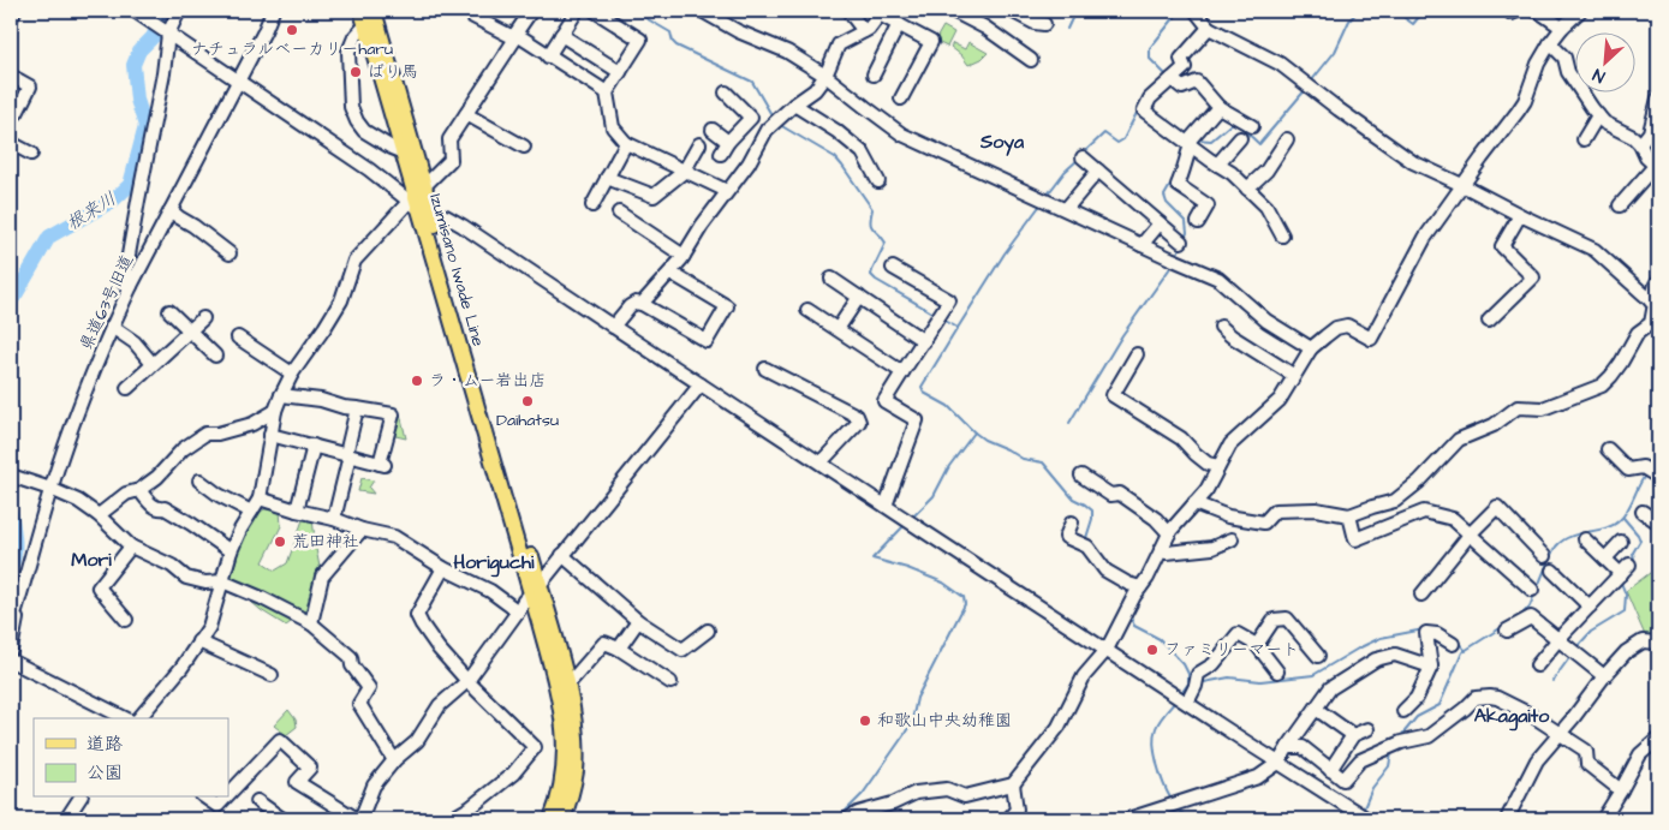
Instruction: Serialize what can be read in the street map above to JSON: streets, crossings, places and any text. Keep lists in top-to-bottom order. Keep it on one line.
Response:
{"streets":{"main road":["Izumisano Iwade Line"],"street":["県道63号旧道"]},"districts":["Soya","Mori","Horiguchi","Akagaito"],"water":["根来川"],"places":["ナチュラルベーカリーharu","ばり馬","ラ・ムー岩出店","Daihatsu","荒田神社","ファミリーマート","和歌山中央幼稚園"],"legend":["道路","公園"],"north":"bottom left"}
